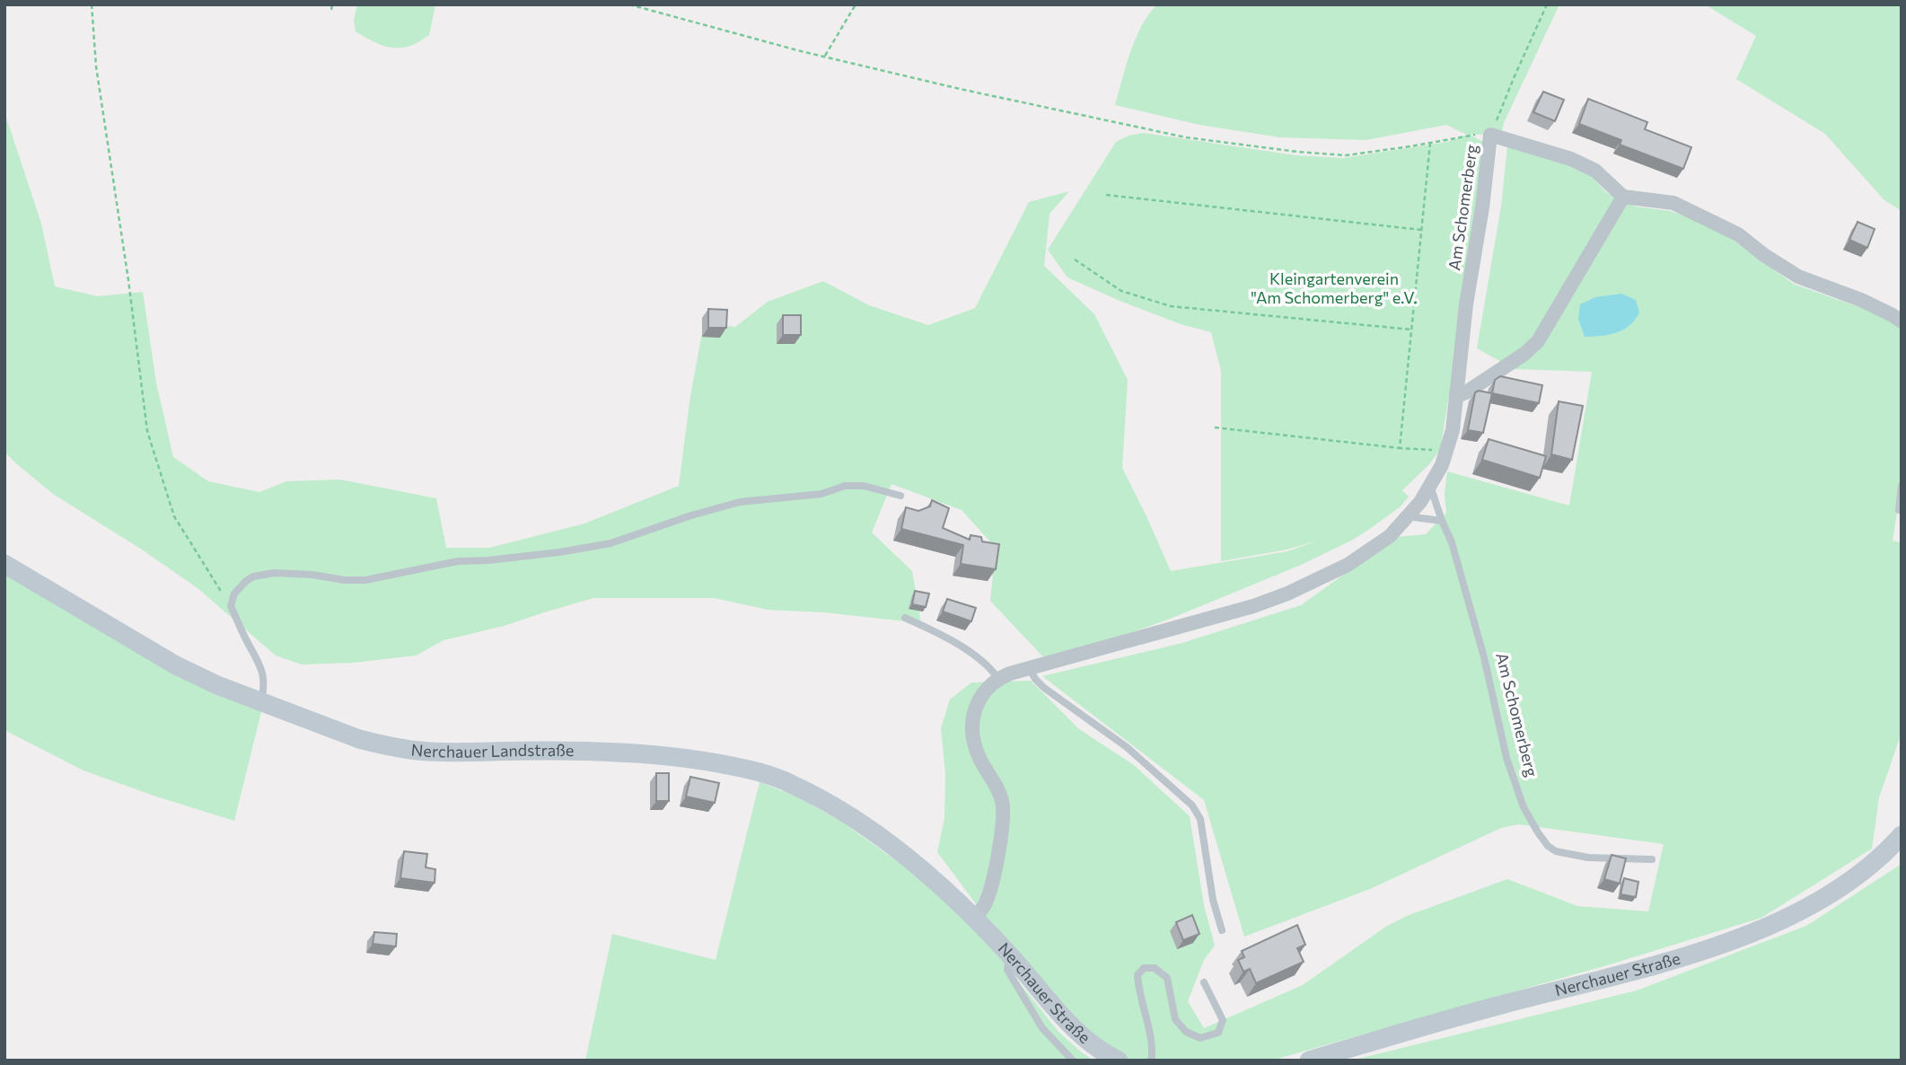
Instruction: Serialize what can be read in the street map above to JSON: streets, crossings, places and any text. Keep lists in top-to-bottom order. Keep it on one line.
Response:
{"streets":{"main road":["Nerchauer Landstraße","Nerchauer Straße"],"street":["Am Schomerberg"]},"crossings":[["Nerchauer Landstraße","Nerchauer Straße"]],"parks":["Kleingartenverein \"Am Schomerberg\" e.V."]}
